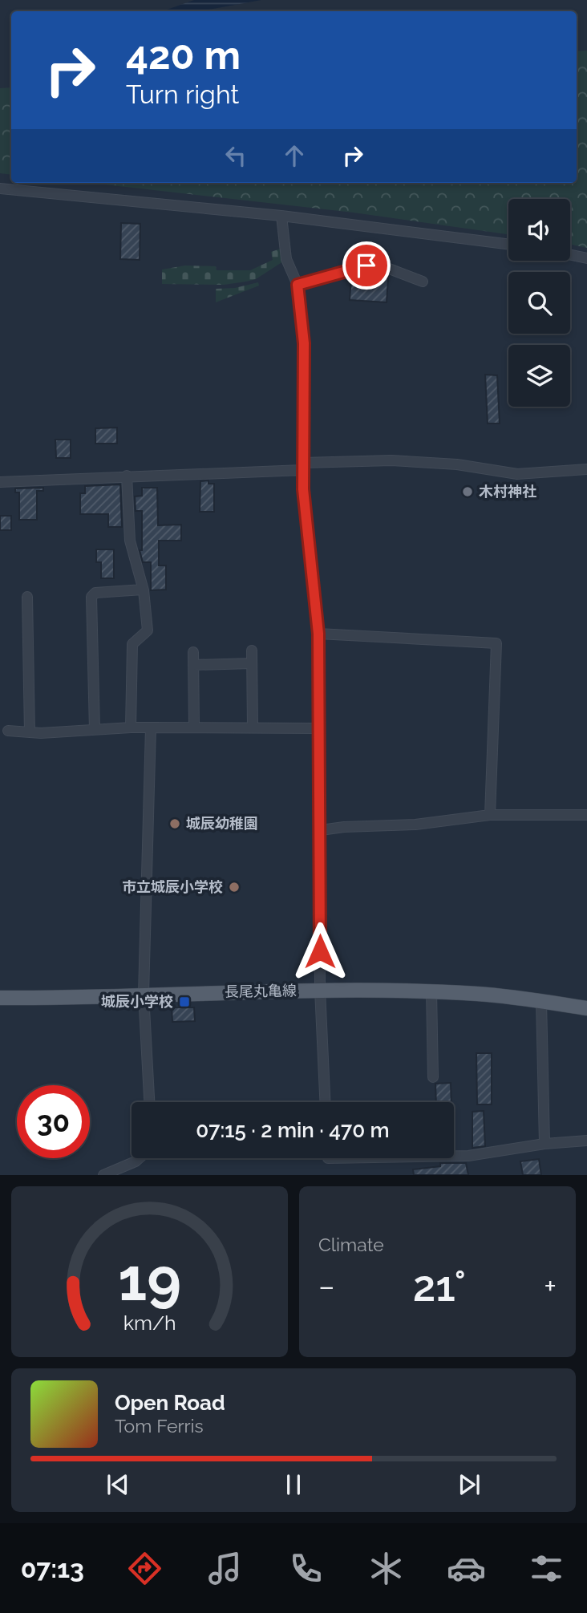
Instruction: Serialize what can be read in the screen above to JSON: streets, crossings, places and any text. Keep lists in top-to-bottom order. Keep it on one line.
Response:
{"streets":{"main road":["長尾丸亀線"]},"places":{"other":["木村神社","城辰幼稚園","市立城辰小学校"],"transit":["城辰小学校"]},"page":{"turn":["420 m","Turn right"],"limit":"30","trip":"07:15 · 2 min · 470 m","tile":"Climate","heat":["−","21°","+"],"song":["Open Road","Tom Ferris"],"tabs":"07:13","gauge":["19","km/h"]}}
